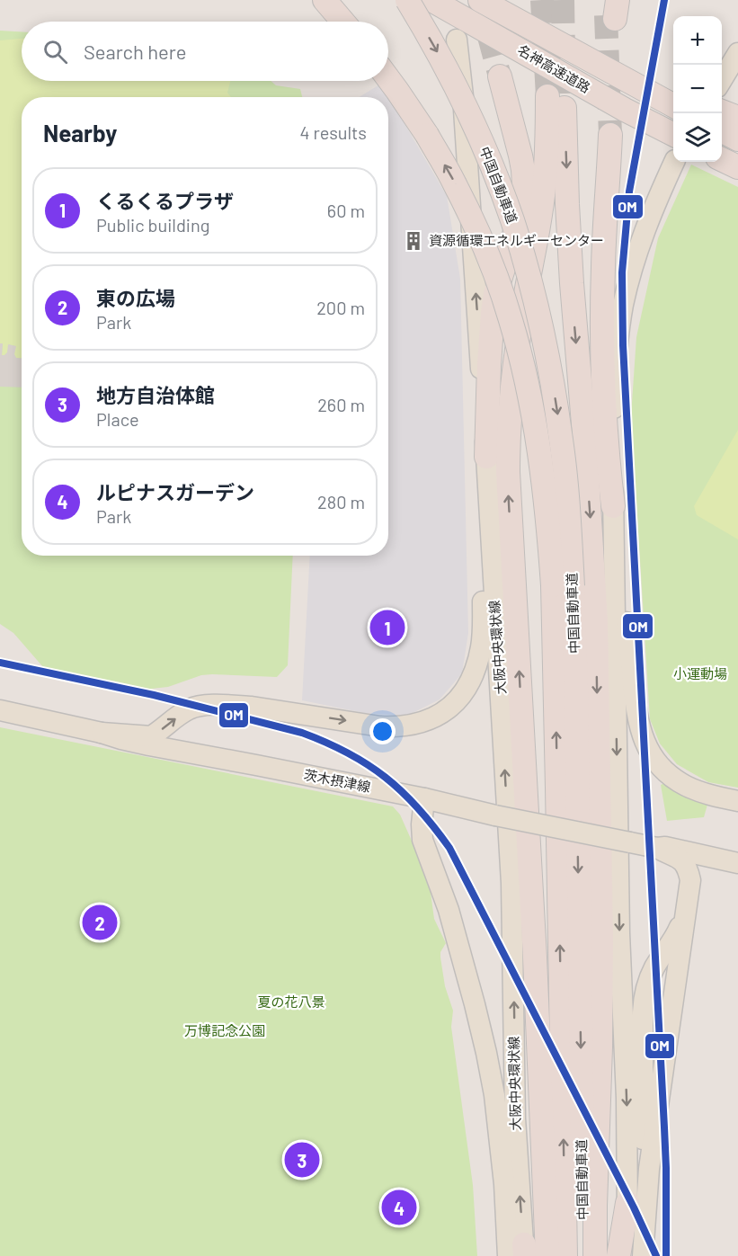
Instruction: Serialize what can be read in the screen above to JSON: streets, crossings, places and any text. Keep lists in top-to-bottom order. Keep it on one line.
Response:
{"streets":{"highway":["名神高速道路","中国自動車道"],"main road":["大阪中央環状線","茨木摂津線"]},"parks":["小運動場","夏の花八景","万博記念公園"],"places":{"building":["資源循環エネルギーセンター"]},"lines":["transit line OM"],"page":{"map_buttons":["+","−"],"search":"Search here","heading":["Nearby","4 results"],"list":[{"mark":"1","name":"くるくるプラザ","note":"Public building","value":"60 m"},{"mark":"2","name":"東の広場","note":"Park","value":"200 m"},{"mark":"3","name":"地方自治体館","note":"Place","value":"260 m"},{"mark":"4","name":"ルピナスガーデン","note":"Park","value":"280 m"}],"pins":["1","2","3","4"]}}
